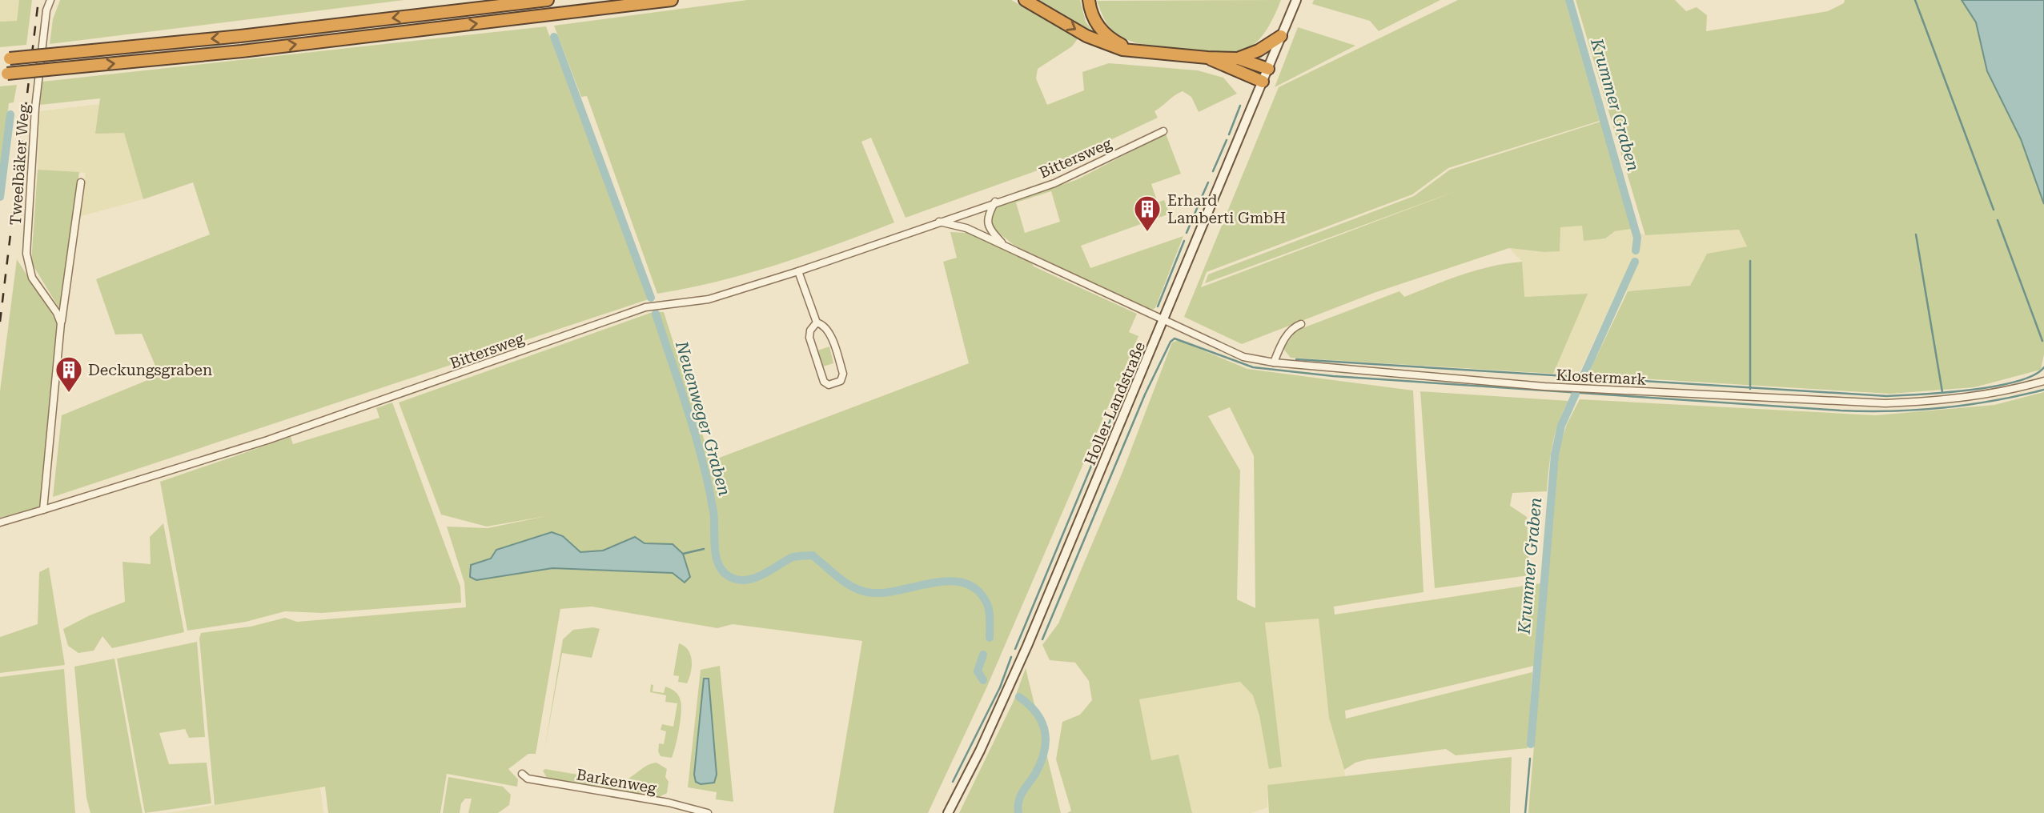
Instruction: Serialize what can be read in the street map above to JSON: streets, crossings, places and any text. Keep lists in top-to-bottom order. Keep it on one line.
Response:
{"streets":{"main road":["Holler Landstraße"],"street":["Bittersweg","Tweelbäker Weg","Klostermark","Barkenweg"]},"crossings":[["Klostermark","Holler Landstraße"]],"water":["Krummer Graben","Neuenweger Graben"],"places":{"building":["Erhard Lamberti GmbH","Deckungsgraben"]}}
